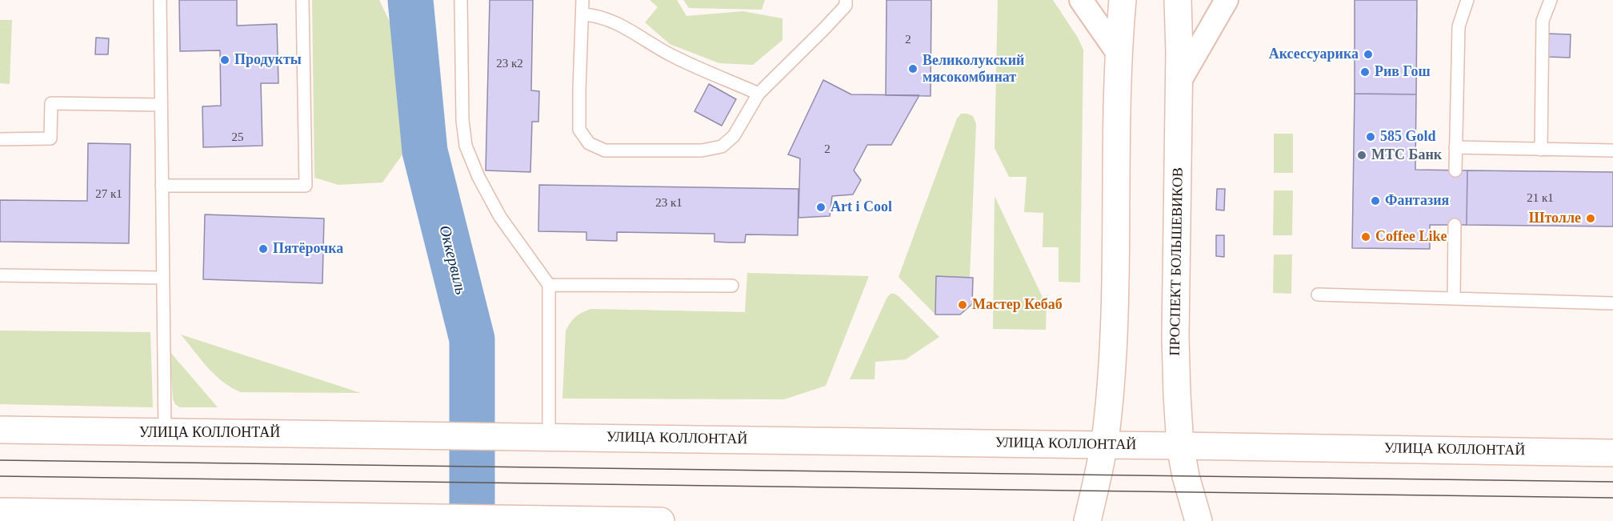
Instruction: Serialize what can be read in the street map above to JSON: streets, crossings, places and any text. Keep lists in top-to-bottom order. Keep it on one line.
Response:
{"streets":{"main road":["ПРОСПЕКТ БОЛЬШЕВИКОВ","УЛИЦА КОЛЛОНТАЙ"]},"crossings":[["ПРОСПЕКТ БОЛЬШЕВИКОВ","УЛИЦА КОЛЛОНТАЙ"]],"water":["Оккервиль"],"places":["Аксессуарика","Продукты","Великолукский мясокомбинат","Рив Гош","585 Gold","МТС Банк","Фантазия","Art i Cool","Штолле","Coffee Like","Пятёрочка","Мастер Кебаб"],"house_numbers":["2","23 к2","25","2","27 к1","21 к1","23 к1"]}
